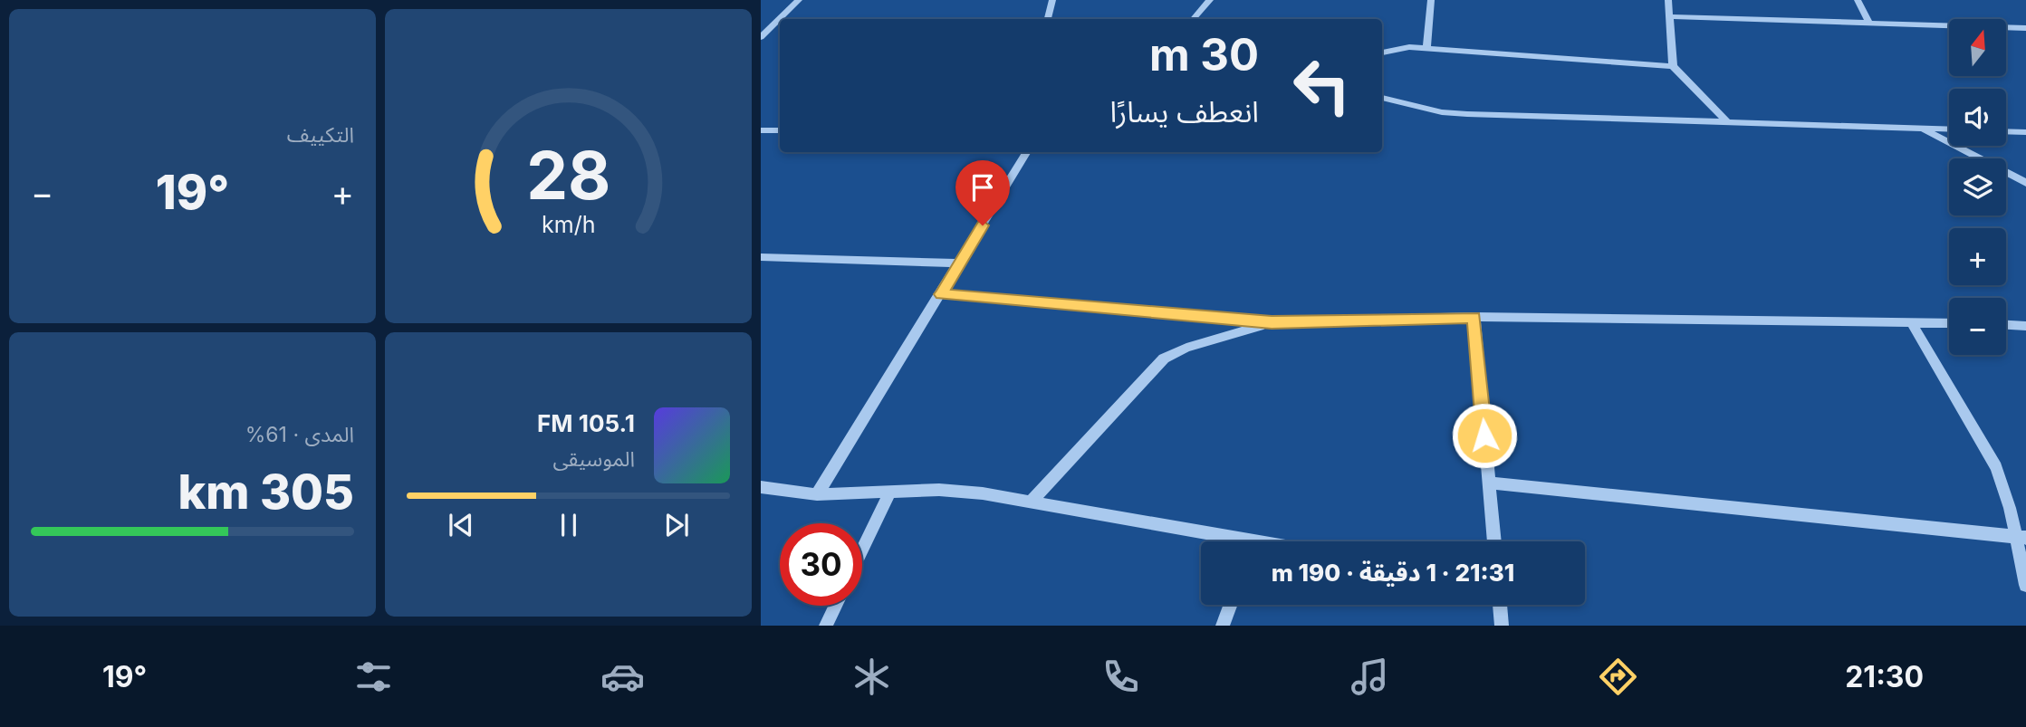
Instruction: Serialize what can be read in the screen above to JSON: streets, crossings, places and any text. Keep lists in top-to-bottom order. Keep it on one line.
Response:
{"north":"top","page":{"tile":["التكييف",["المدى · 61%","305 km"]],"map_buttons":["+","−"],"turn":["30 m","انعطف يسارًا"],"heat":["−","19°","+"],"song":["105.1 FM","الموسيقى"],"limit":"30","trip":"21:31 · 1 دقيقة · 190 m","tabs":["21:30","19°"],"gauge":["28","km/h"]}}
